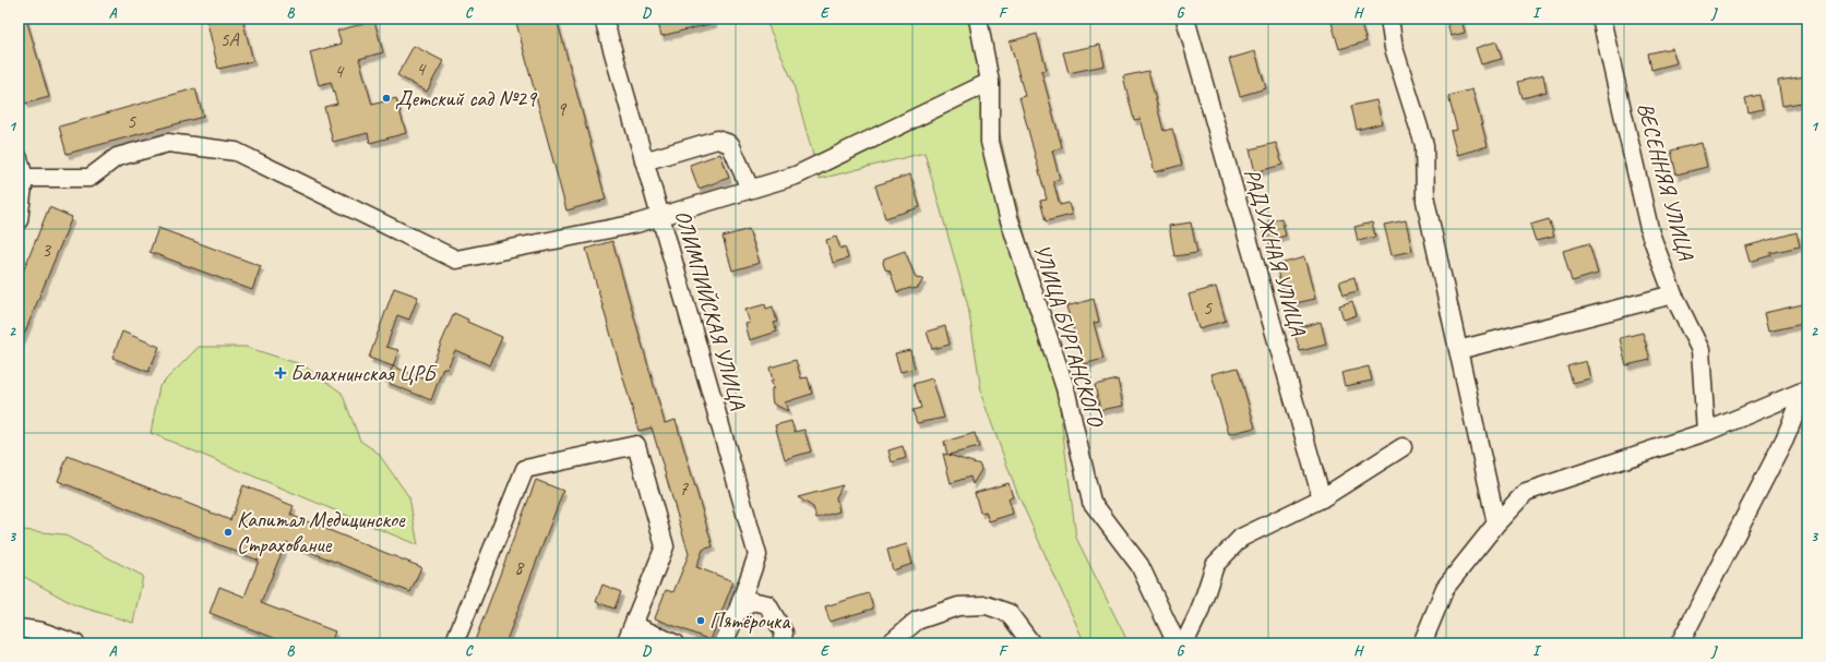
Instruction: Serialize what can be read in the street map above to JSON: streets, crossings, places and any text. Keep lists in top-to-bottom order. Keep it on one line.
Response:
{"streets":{"street":["ВЕСЕННЯЯ УЛИЦА","РАДУЖНАЯ УЛИЦА","ОЛИМПИЙСКАЯ УЛИЦА","УЛИЦА БУРГАНСКОГО"]},"places":{"other":["Детский сад №29","Капитал Медицинское Страхование","Пятёрочка"],"health":["Балахнинская ЦРБ"]},"house_numbers":["5А","4","4","9","5","3","5","7","8"],"grid":{"columns":["A","B","C","D","E","F","G","H","I","J"],"rows":["1","2","3"]}}
